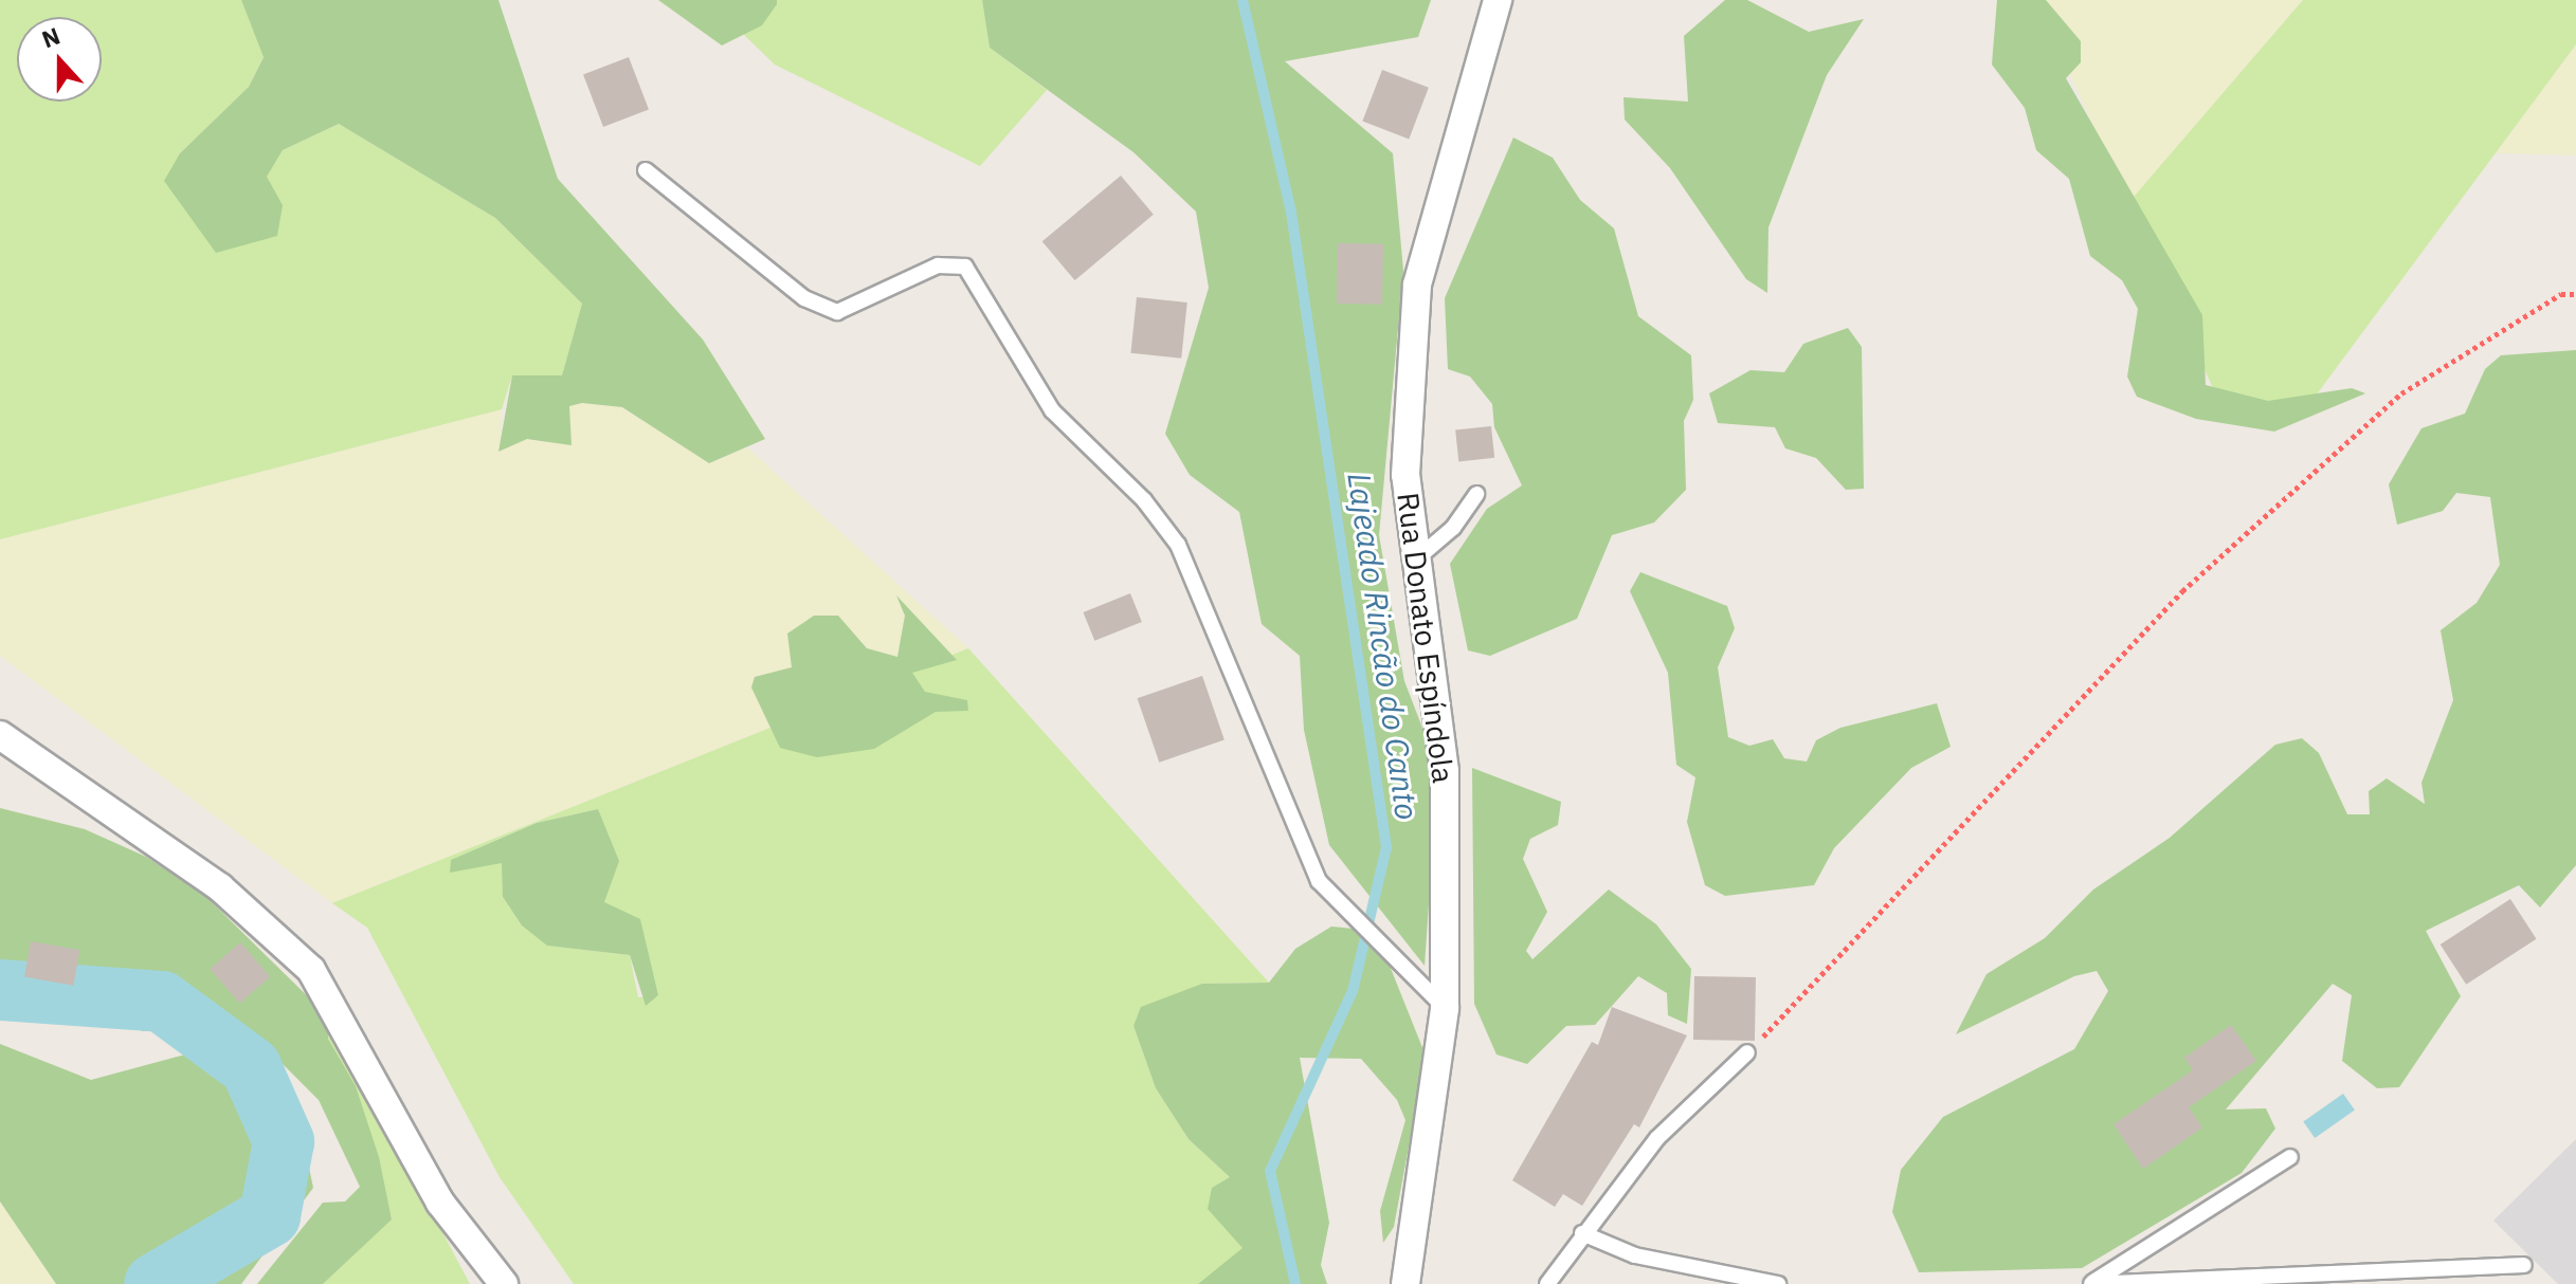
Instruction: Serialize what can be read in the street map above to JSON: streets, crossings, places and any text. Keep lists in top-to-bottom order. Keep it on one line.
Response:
{"streets":{"street":["Rua Donato Espíndola"]},"water":["Lajeado Rincão do Canto"],"north":"top"}
